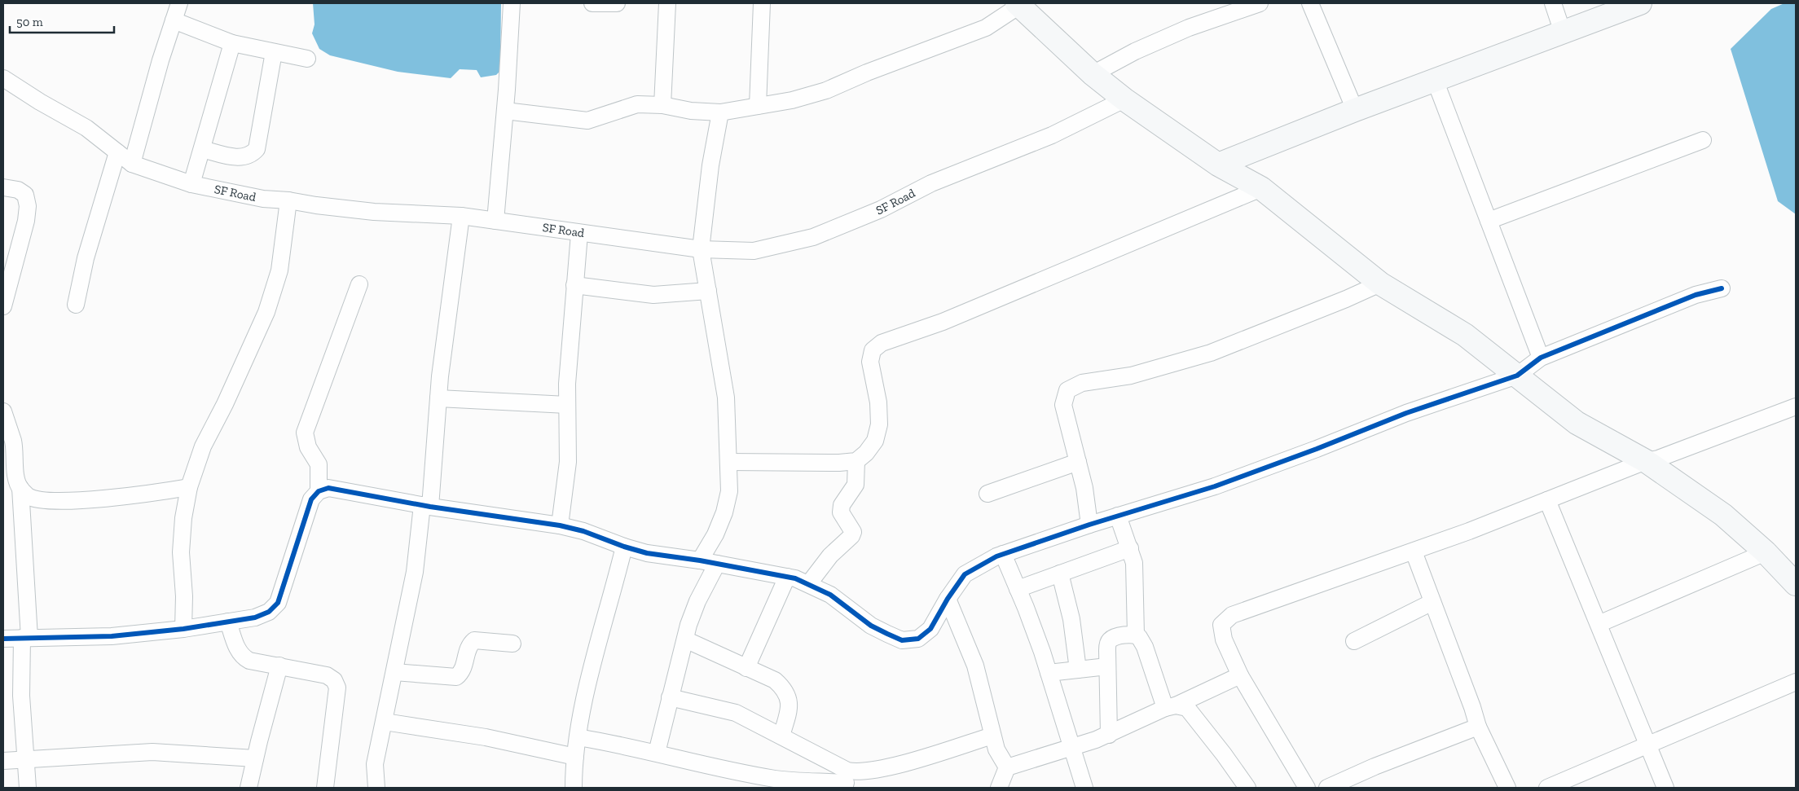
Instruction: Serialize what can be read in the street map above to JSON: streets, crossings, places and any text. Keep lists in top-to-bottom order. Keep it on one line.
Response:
{"streets":{"street":["SF Road"]},"scale_bar":"50 m"}
